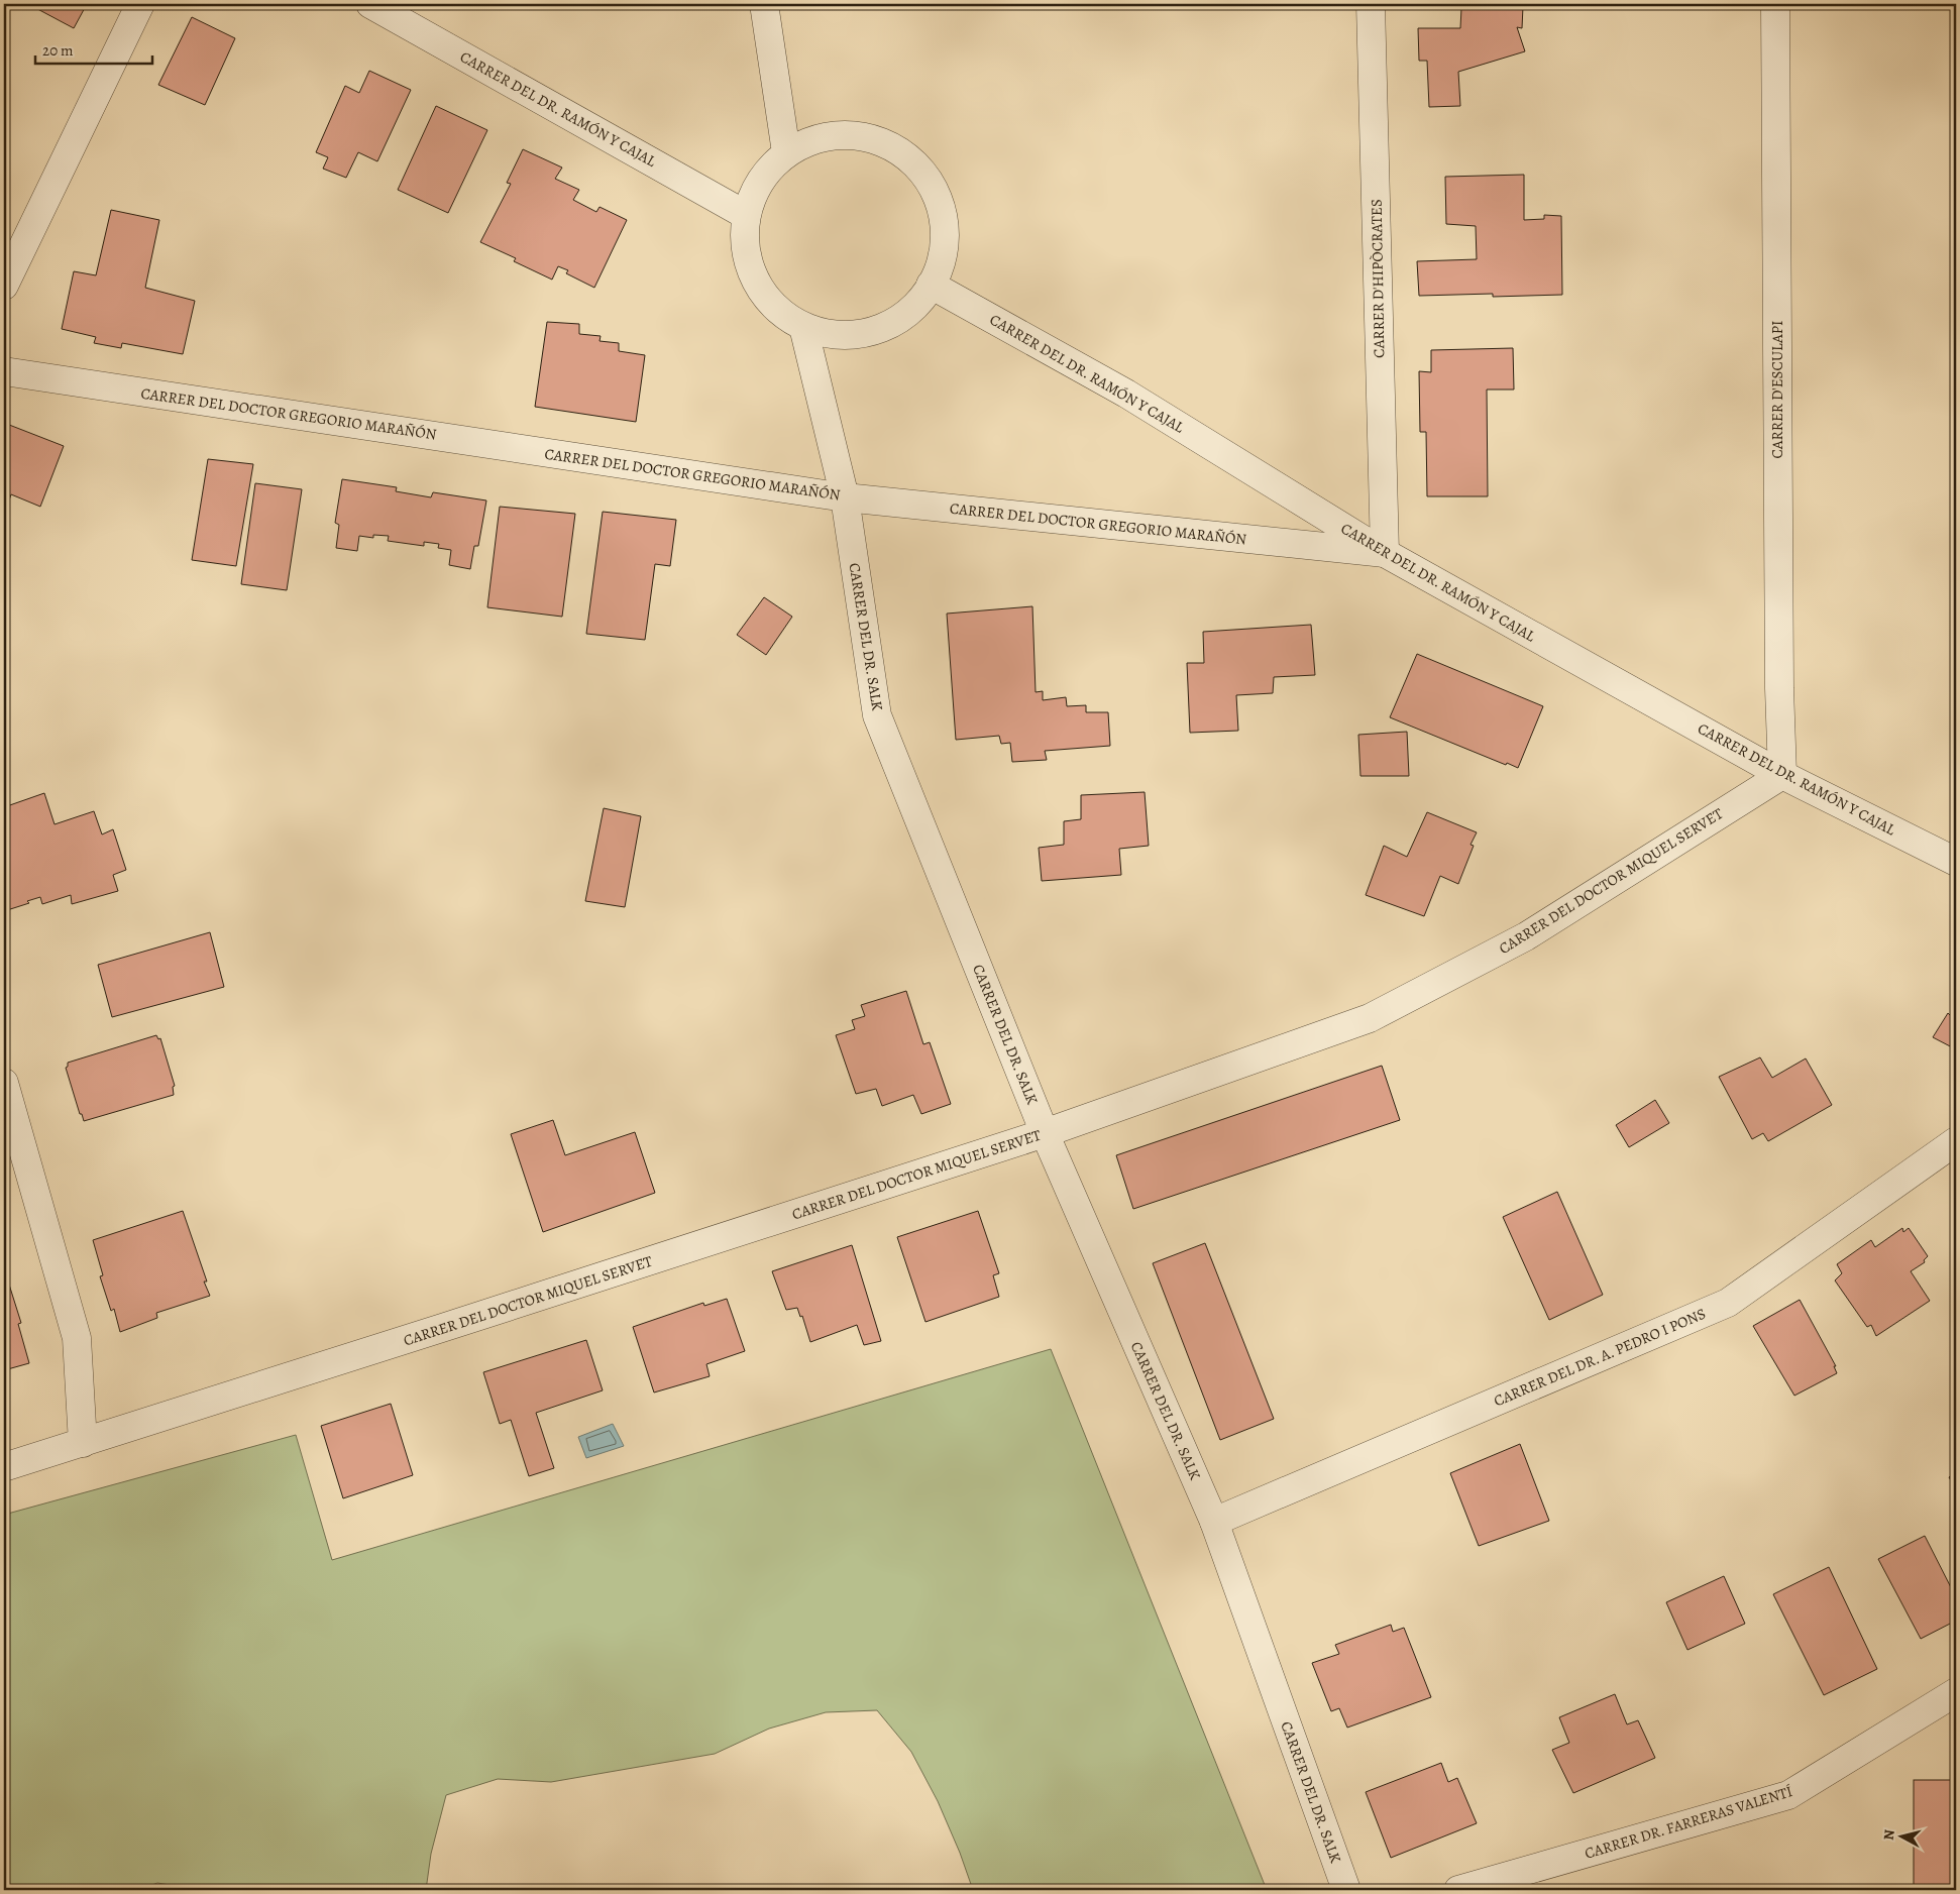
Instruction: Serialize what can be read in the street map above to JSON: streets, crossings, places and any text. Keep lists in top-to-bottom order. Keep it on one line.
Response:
{"streets":{"street":["CARRER DEL DR. RAMÓN Y CAJAL","CARRER D'HIPÒCRATES","CARRER D'ESCULAPI","CARRER DEL DOCTOR GREGORIO MARAÑÓN","CARRER DEL DR. SALK","CARRER DEL DOCTOR MIQUEL SERVET","CARRER DEL DR. A. PEDRO I PONS","CARRER DR. FARRERAS VALENTÍ"]},"crossings":[["CARRER DEL DR. RAMÓN Y CAJAL","CARRER D'HIPÒCRATES"],["CARRER DEL DR. RAMÓN Y CAJAL","CARRER D'ESCULAPI"],["CARRER DEL DR. RAMÓN Y CAJAL","CARRER DEL DOCTOR GREGORIO MARAÑÓN"],["CARRER DEL DR. RAMÓN Y CAJAL","CARRER DEL DOCTOR MIQUEL SERVET"],["CARRER D'HIPÒCRATES","CARRER DEL DOCTOR GREGORIO MARAÑÓN"],["CARRER D'ESCULAPI","CARRER DEL DOCTOR MIQUEL SERVET"],["CARRER DEL DOCTOR GREGORIO MARAÑÓN","CARRER DEL DR. SALK"],["CARRER DEL DR. SALK","CARRER DEL DOCTOR MIQUEL SERVET"],["CARRER DEL DR. SALK","CARRER DEL DR. A. PEDRO I PONS"]],"scale_bar":"20 m","north":"left"}
